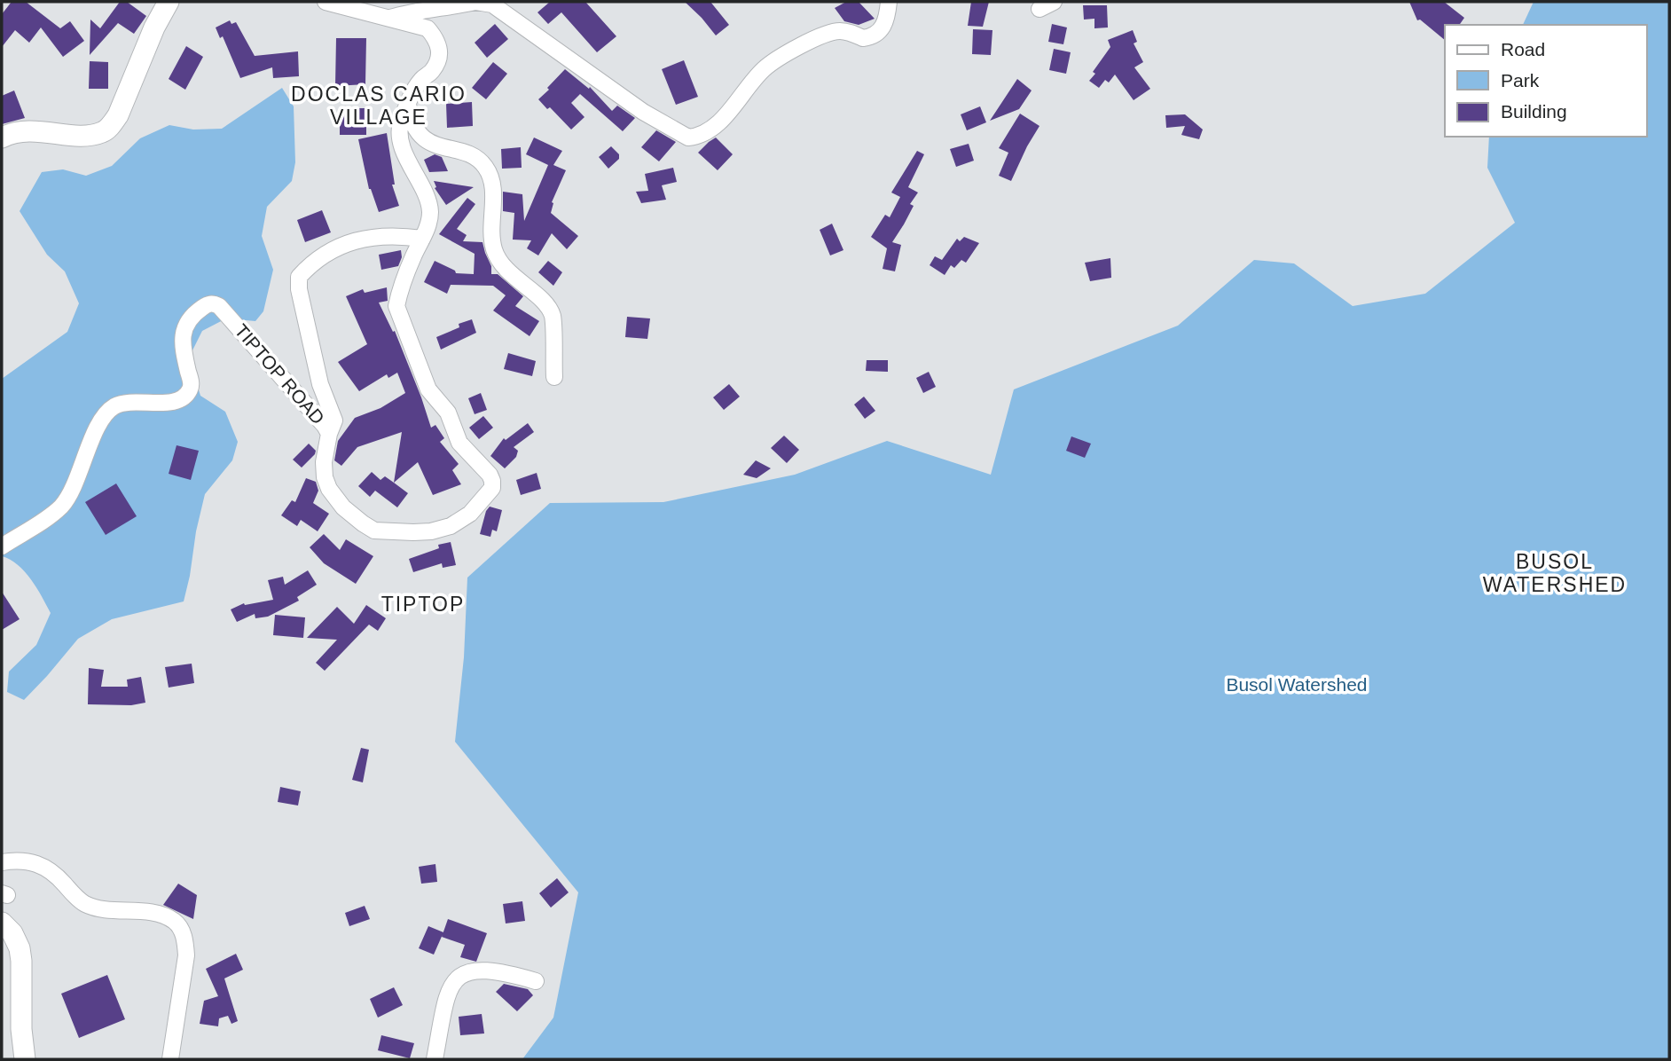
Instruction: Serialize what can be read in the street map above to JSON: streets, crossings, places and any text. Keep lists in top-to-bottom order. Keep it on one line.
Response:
{"streets":{"street":["TIPTOP ROAD"]},"districts":["DOCLAS CARIO VILLAGE","BUSOL WATERSHED","TIPTOP"],"parks":["Busol Watershed"],"legend":["Road","Park","Building"]}
